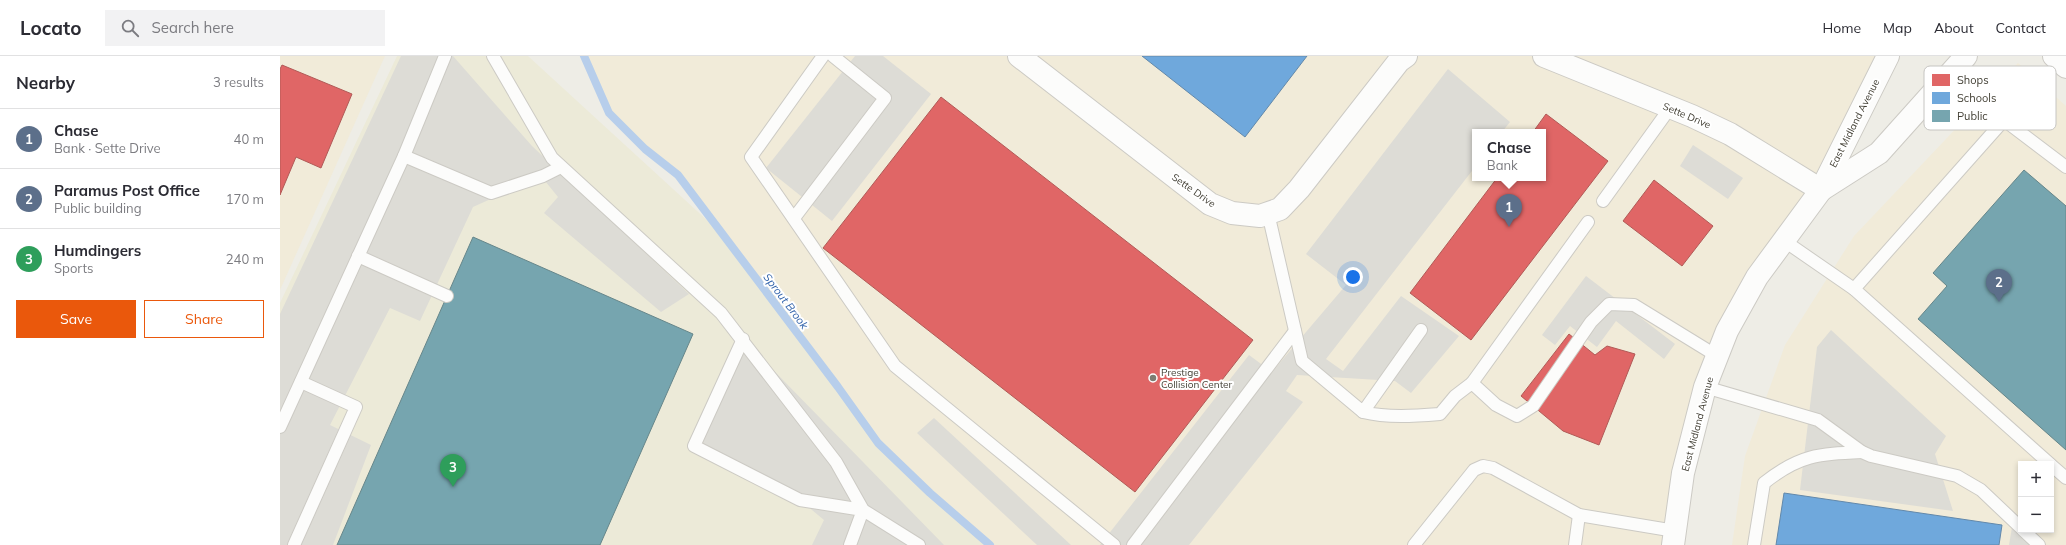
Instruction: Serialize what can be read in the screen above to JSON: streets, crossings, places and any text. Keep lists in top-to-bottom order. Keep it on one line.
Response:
{"streets":{"street":["Sette Drive","East Midland Avenue"]},"crossings":[["Sette Drive","East Midland Avenue"]],"water":["Sprout Brook"],"places":["Prestige Collision Center"],"legend":["Shops","Schools","Public"],"page":{"header":"Locato","search":"Search here","nav":["Home","Map","About","Contact"],"heading":["Nearby","3 results"],"list":[{"mark":"1","name":"Chase","note":"Bank · Sette Drive","value":"40 m"},{"mark":"2","name":"Paramus Post Office","note":"Public building","value":"170 m"},{"mark":"3","name":"Humdingers","note":"Sports","value":"240 m"}],"popup":["Chase","Bank"],"pins":["1","2","3"],"buttons":["Save","Share"],"map_buttons":["+","−"]}}
